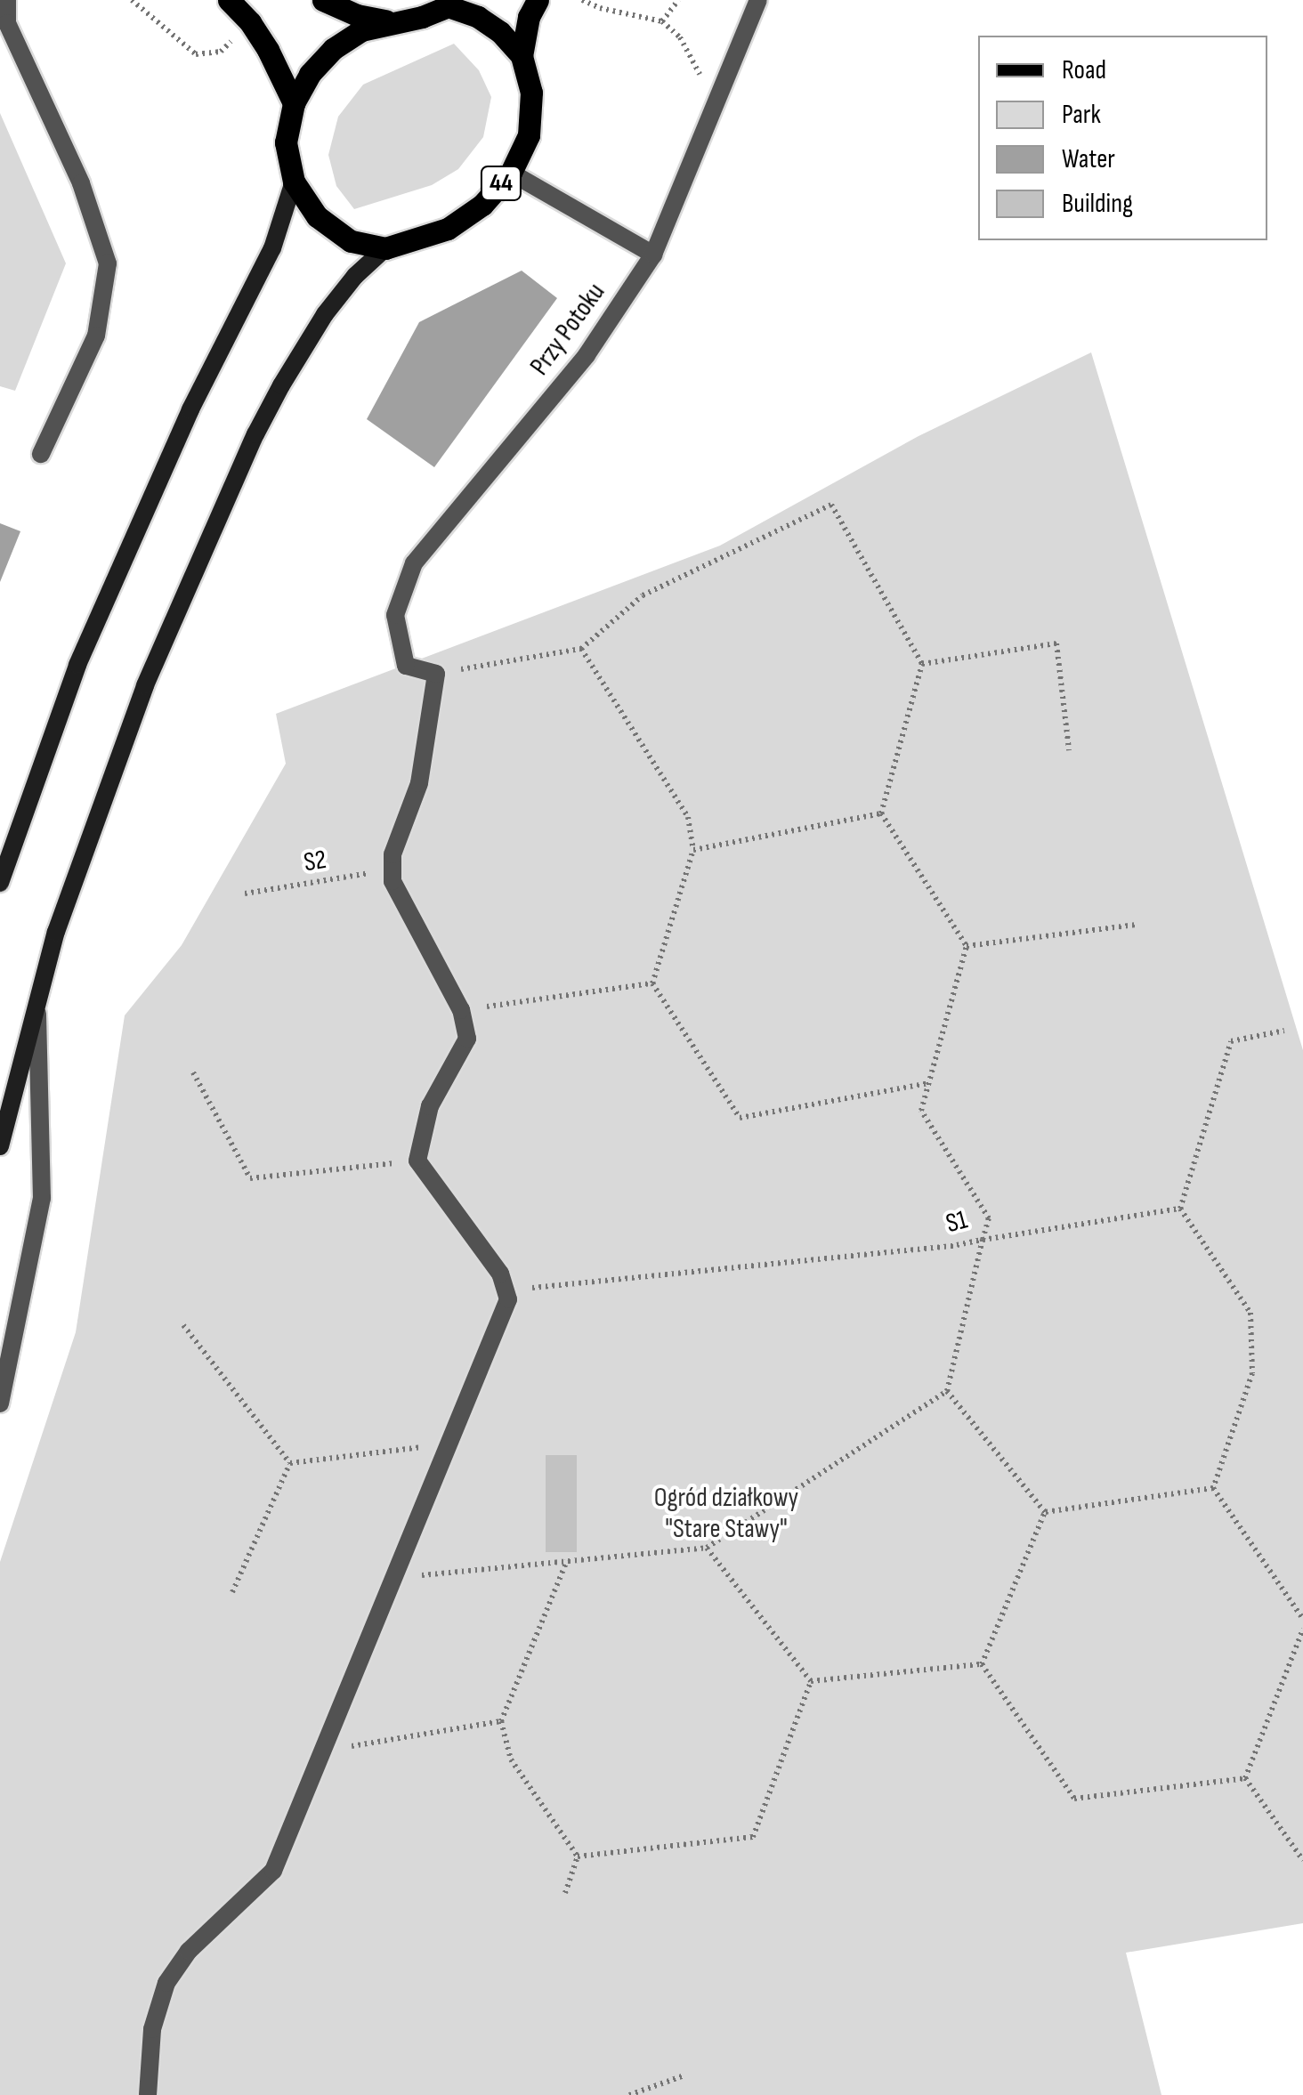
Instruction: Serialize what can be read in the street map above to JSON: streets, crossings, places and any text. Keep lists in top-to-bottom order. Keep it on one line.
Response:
{"streets":{"main road":["44"],"lane":["Przy Potoku"],"path":["S2","S1"]},"parks":["Ogród działkowy \"Stare Stawy\""],"legend":["Road","Park","Water","Building"]}
